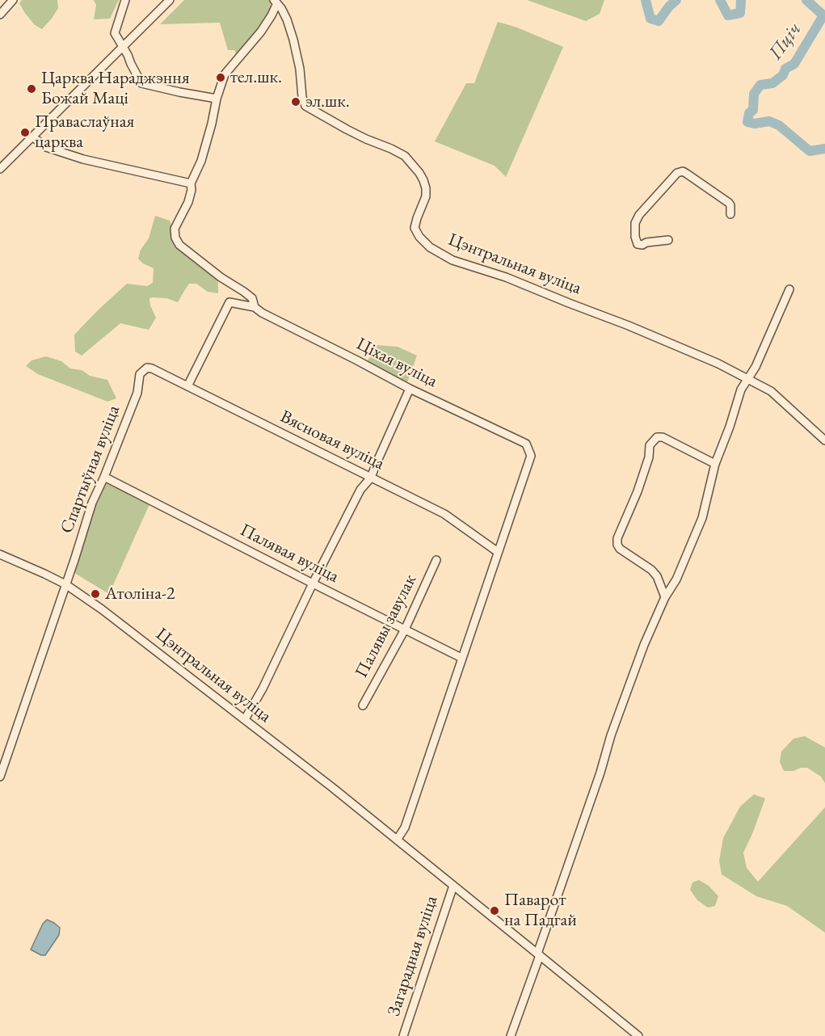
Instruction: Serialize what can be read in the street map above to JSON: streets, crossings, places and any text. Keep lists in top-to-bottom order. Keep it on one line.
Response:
{"streets":{"street":["Цэнтральная вуліца","Ціхая вуліца","Вясновая вуліца","Спартыўная вуліца","Палявая вуліца","Палявы завулак","Загарадная вуліца"]},"crossings":[["Цэнтральная вуліца","Спартыўная вуліца"],["Цэнтральная вуліца","Загарадная вуліца"],["Ціхая вуліца","Вясновая вуліца"],["Вясновая вуліца","Спартыўная вуліца"],["Спартыўная вуліца","Палявая вуліца"],["Палявая вуліца","Палявы завулак"]],"water":["Пціч"],"places":["тел.шк.","Царква Нараджэння Божай Маці","эл.шк.","Праваслаўная царква","Атоліна-2","Паварот на Падгай"]}
